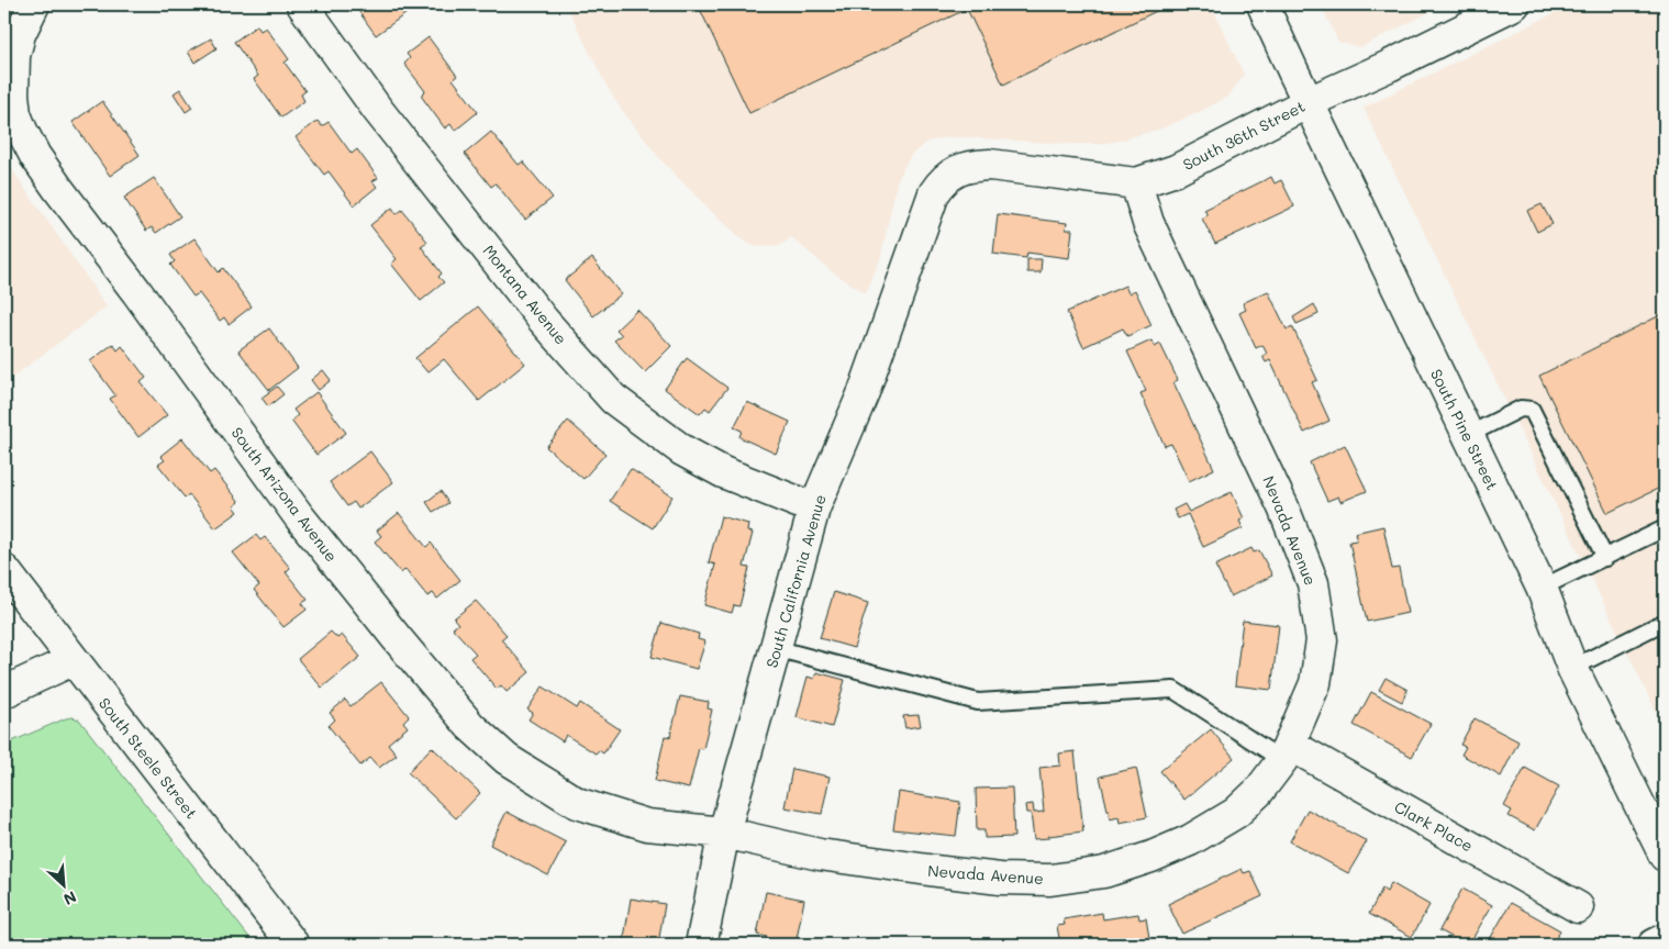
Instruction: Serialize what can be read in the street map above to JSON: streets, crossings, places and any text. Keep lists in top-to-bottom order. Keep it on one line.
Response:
{"streets":{"street":["South 36th Street","Montana Avenue","South Pine Street","South Arizona Avenue","Nevada Avenue","South California Avenue","South Steele Street","Clark Place"]},"crossings":[["South 36th Street","South Pine Street"],["South 36th Street","Nevada Avenue"],["South 36th Street","South California Avenue"],["Montana Avenue","South California Avenue"],["South Arizona Avenue","Nevada Avenue"],["South Arizona Avenue","South California Avenue"],["Nevada Avenue","South California Avenue"],["Nevada Avenue","Clark Place"]],"north":"bottom right"}
